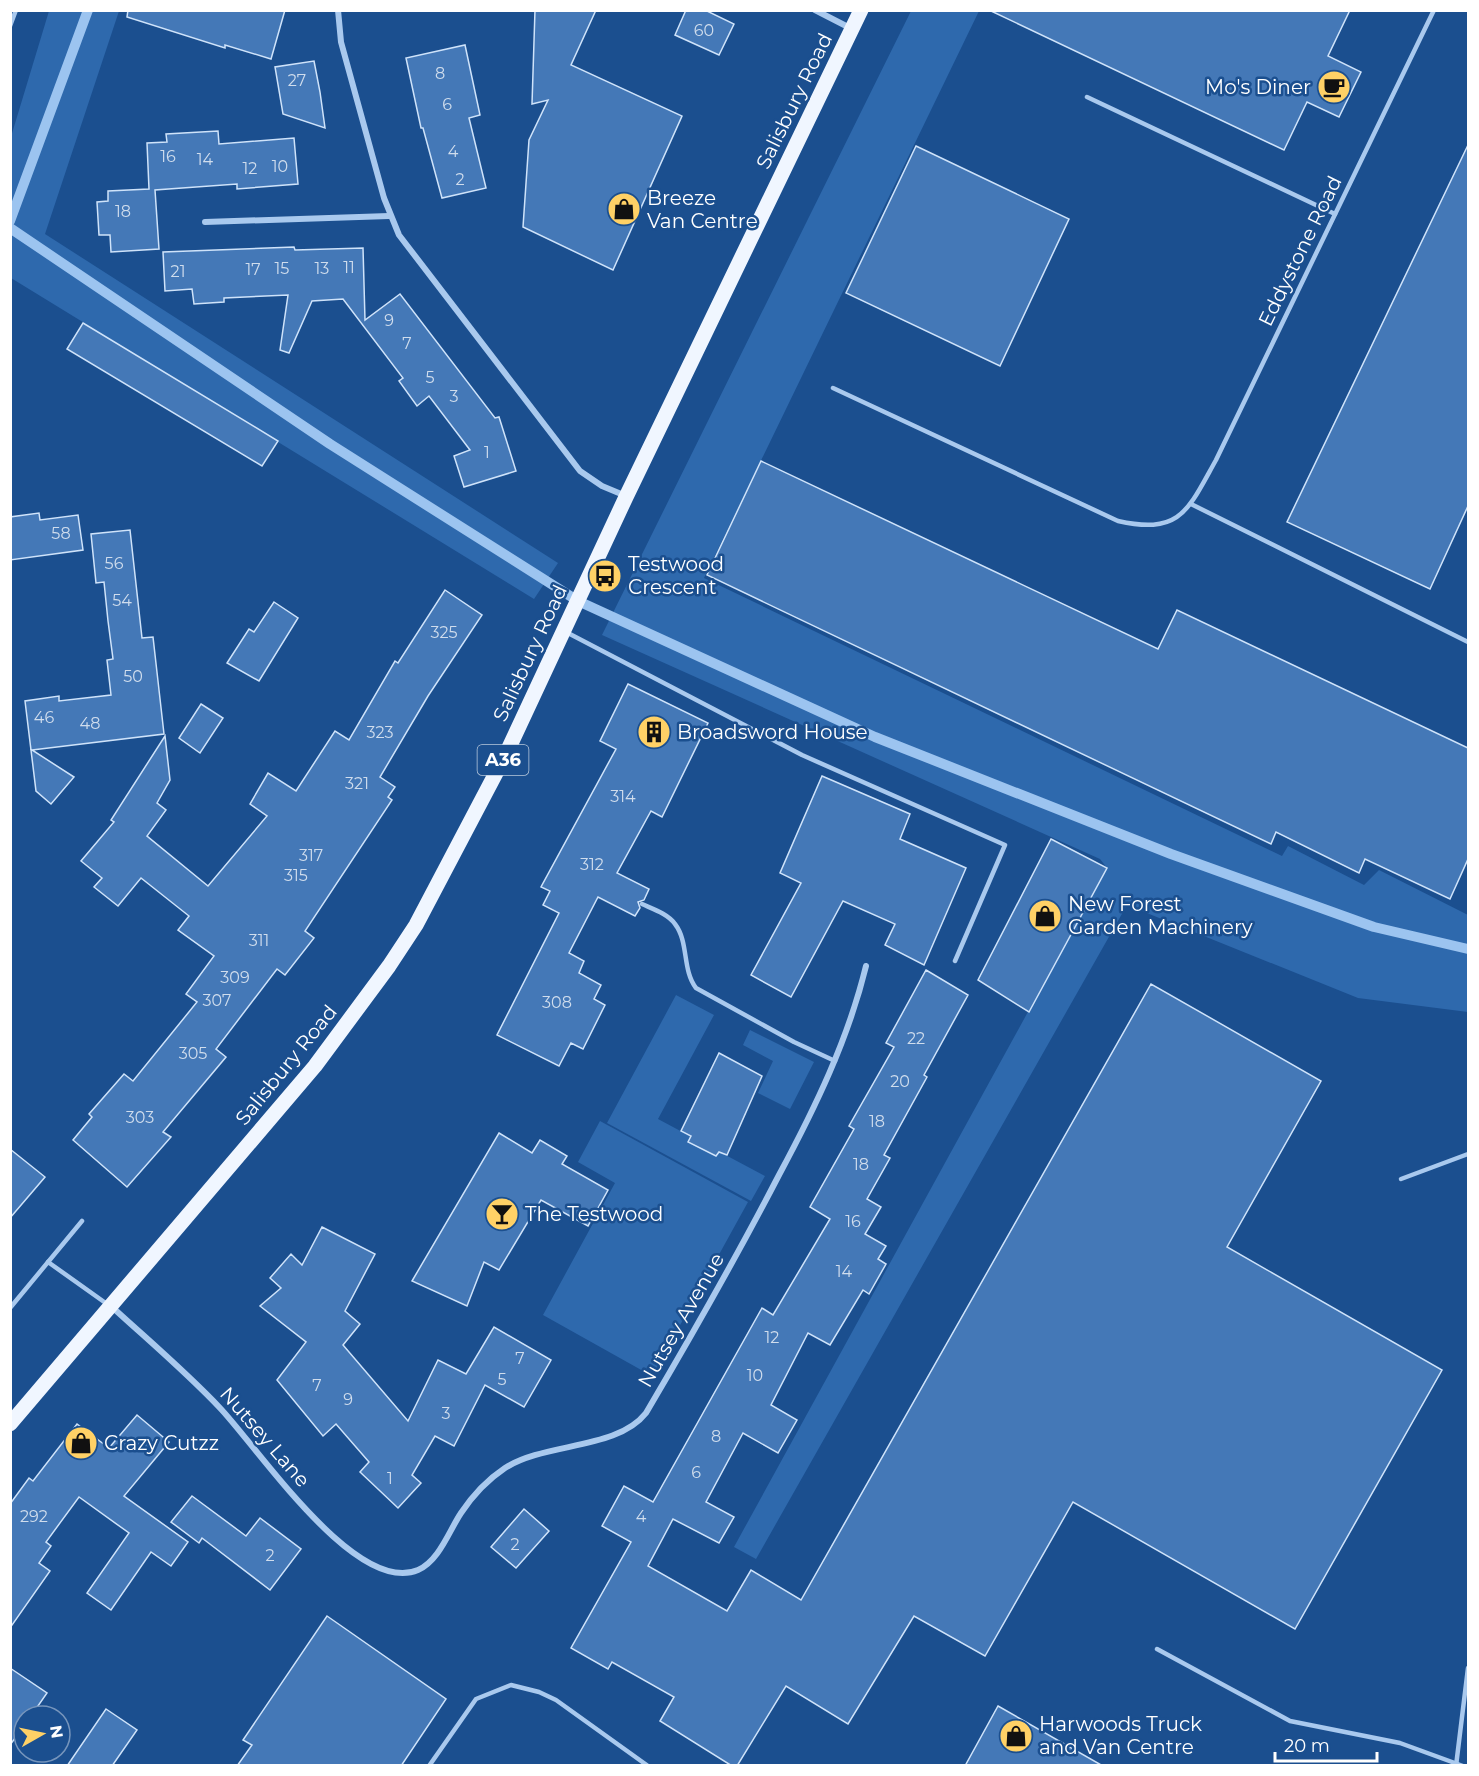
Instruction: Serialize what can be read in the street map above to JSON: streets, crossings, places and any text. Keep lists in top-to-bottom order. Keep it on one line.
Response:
{"streets":{"main road":["Salisbury Road","A36"],"street":["Nutsey Avenue","Nutsey Lane"],"lane":["Eddystone Road"]},"crossings":[["Salisbury Road","Nutsey Lane"],["Nutsey Avenue","Nutsey Lane"]],"places":{"cafe":["Mo's Diner"],"shop":["Breeze Van Centre","New Forest Garden Machinery","Crazy Cutzz","Harwoods Truck and Van Centre"],"bus stop":["Testwood Crescent"],"building":["Broadsword House"],"bar":["The Testwood"]},"house_numbers":["60","8","27","6","4","16","14","10","12","2","18","11","15","13","17","21","9","7","5","3","1","58","56","54","325","50","46","48","323","321","314","317","312","315","311","309","307","308","22","305","20","303","18","18","16","14","12","7","10","5","7","9","3","8","6","1","292","4","2","2"],"scale_bar":"20 m","north":"right"}
